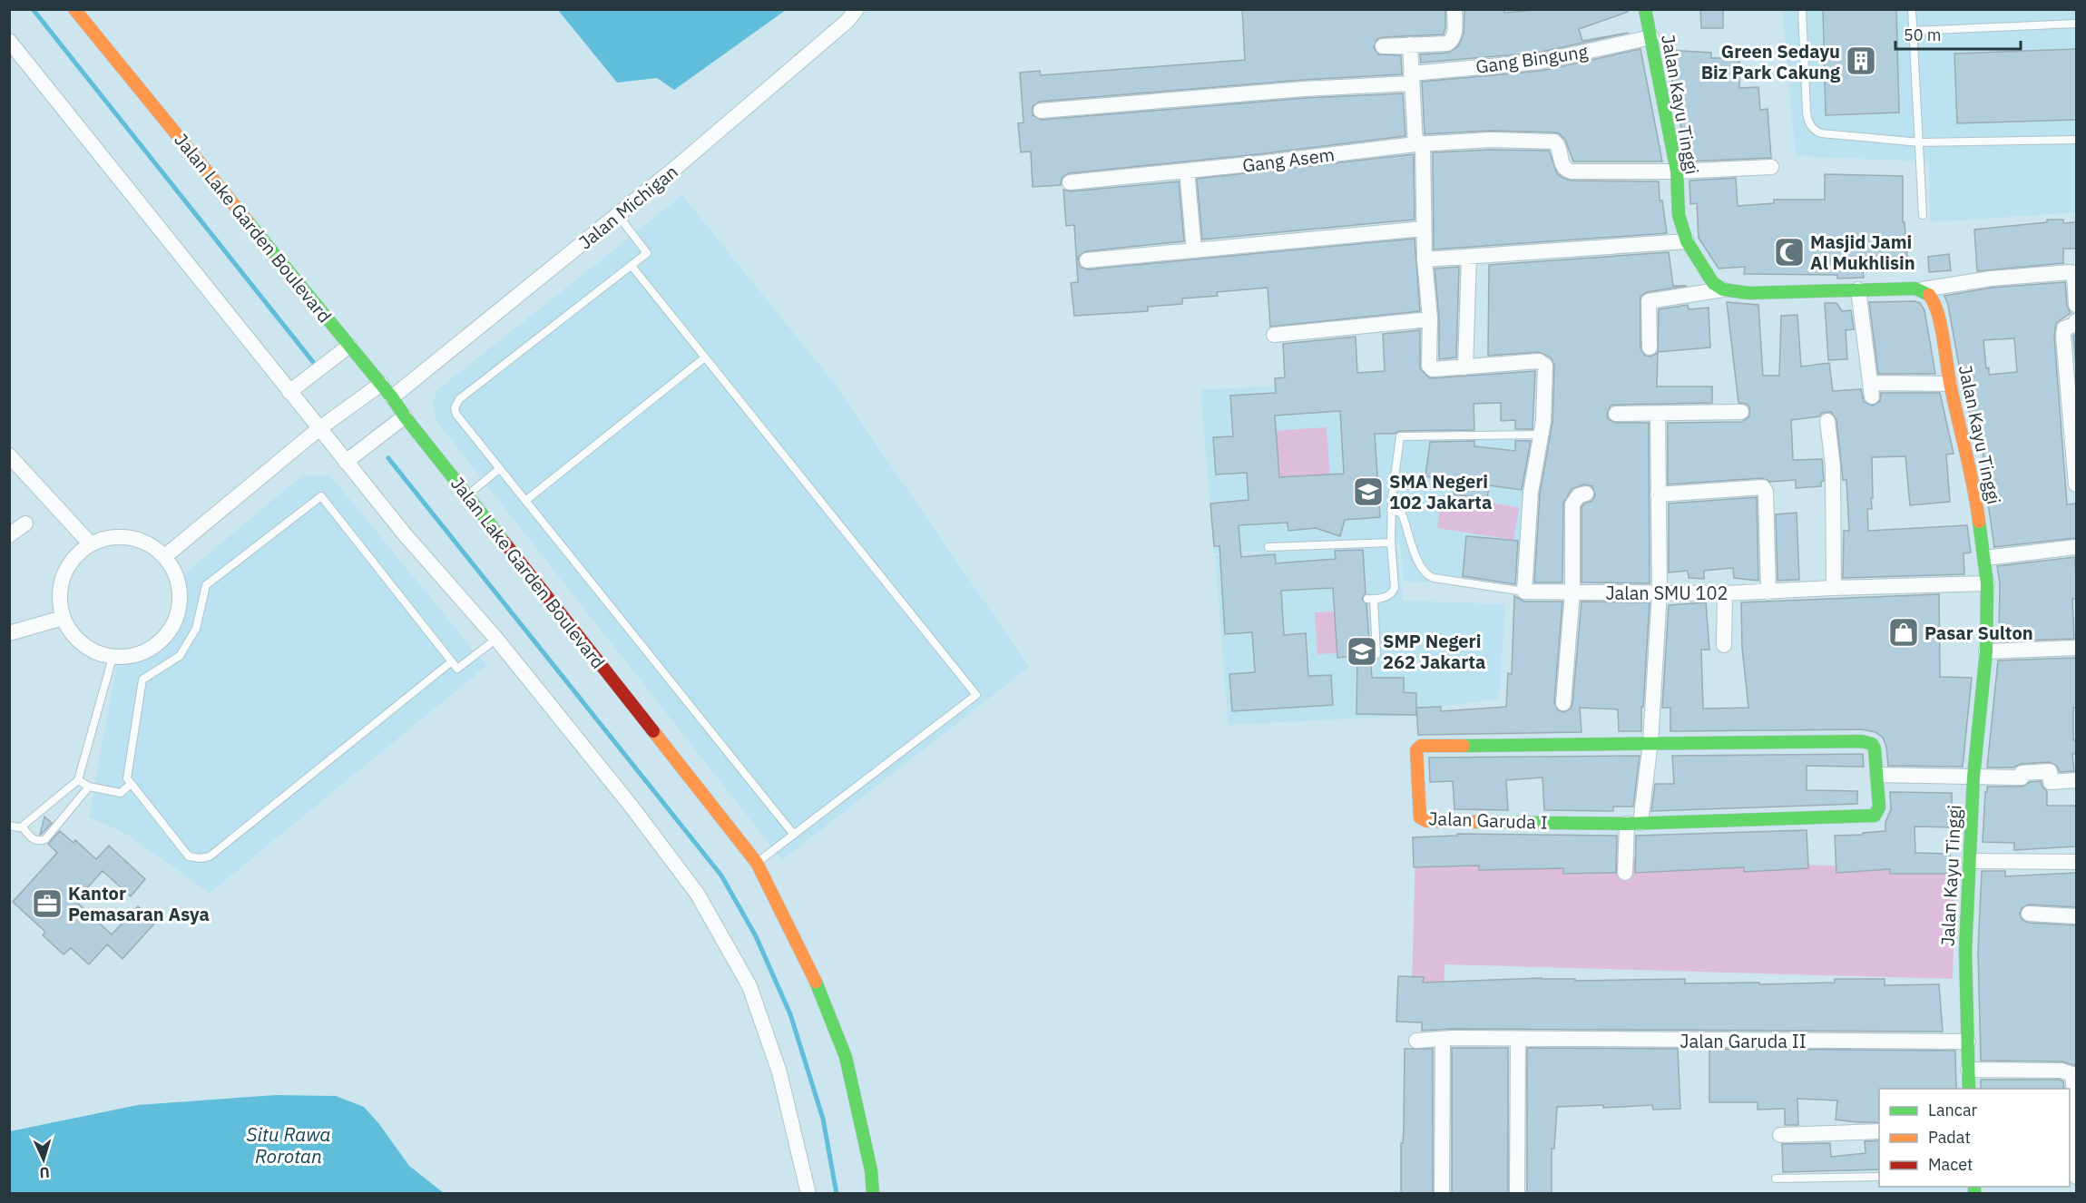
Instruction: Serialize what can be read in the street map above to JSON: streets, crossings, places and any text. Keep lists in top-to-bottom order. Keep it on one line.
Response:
{"streets":{"street":["Gang Bingung","Jalan Kayu Tinggi","Gang Asem","Jalan Michigan","Jalan Lake Garden Boulevard","Jalan SMU 102","Jalan Garuda I","Jalan Garuda II"]},"crossings":[["Gang Bingung","Jalan Kayu Tinggi"],["Jalan Kayu Tinggi","Gang Asem"],["Jalan Kayu Tinggi","Jalan SMU 102"],["Jalan Kayu Tinggi","Jalan Garuda II"],["Jalan Michigan","Jalan Lake Garden Boulevard"]],"water":["Situ Rawa Rorotan"],"places":{"building":["Green Sedayu Biz Park Cakung"],"mosque":["Masjid Jami Al Mukhlisin"],"school or university":["SMA Negeri 102 Jakarta","SMP Negeri 262 Jakarta"],"shop":["Pasar Sulton"],"office":["Kantor Pemasaran Asya"]},"legend":["Lancar","Padat","Macet"],"scale_bar":"50 m","north":"bottom"}
